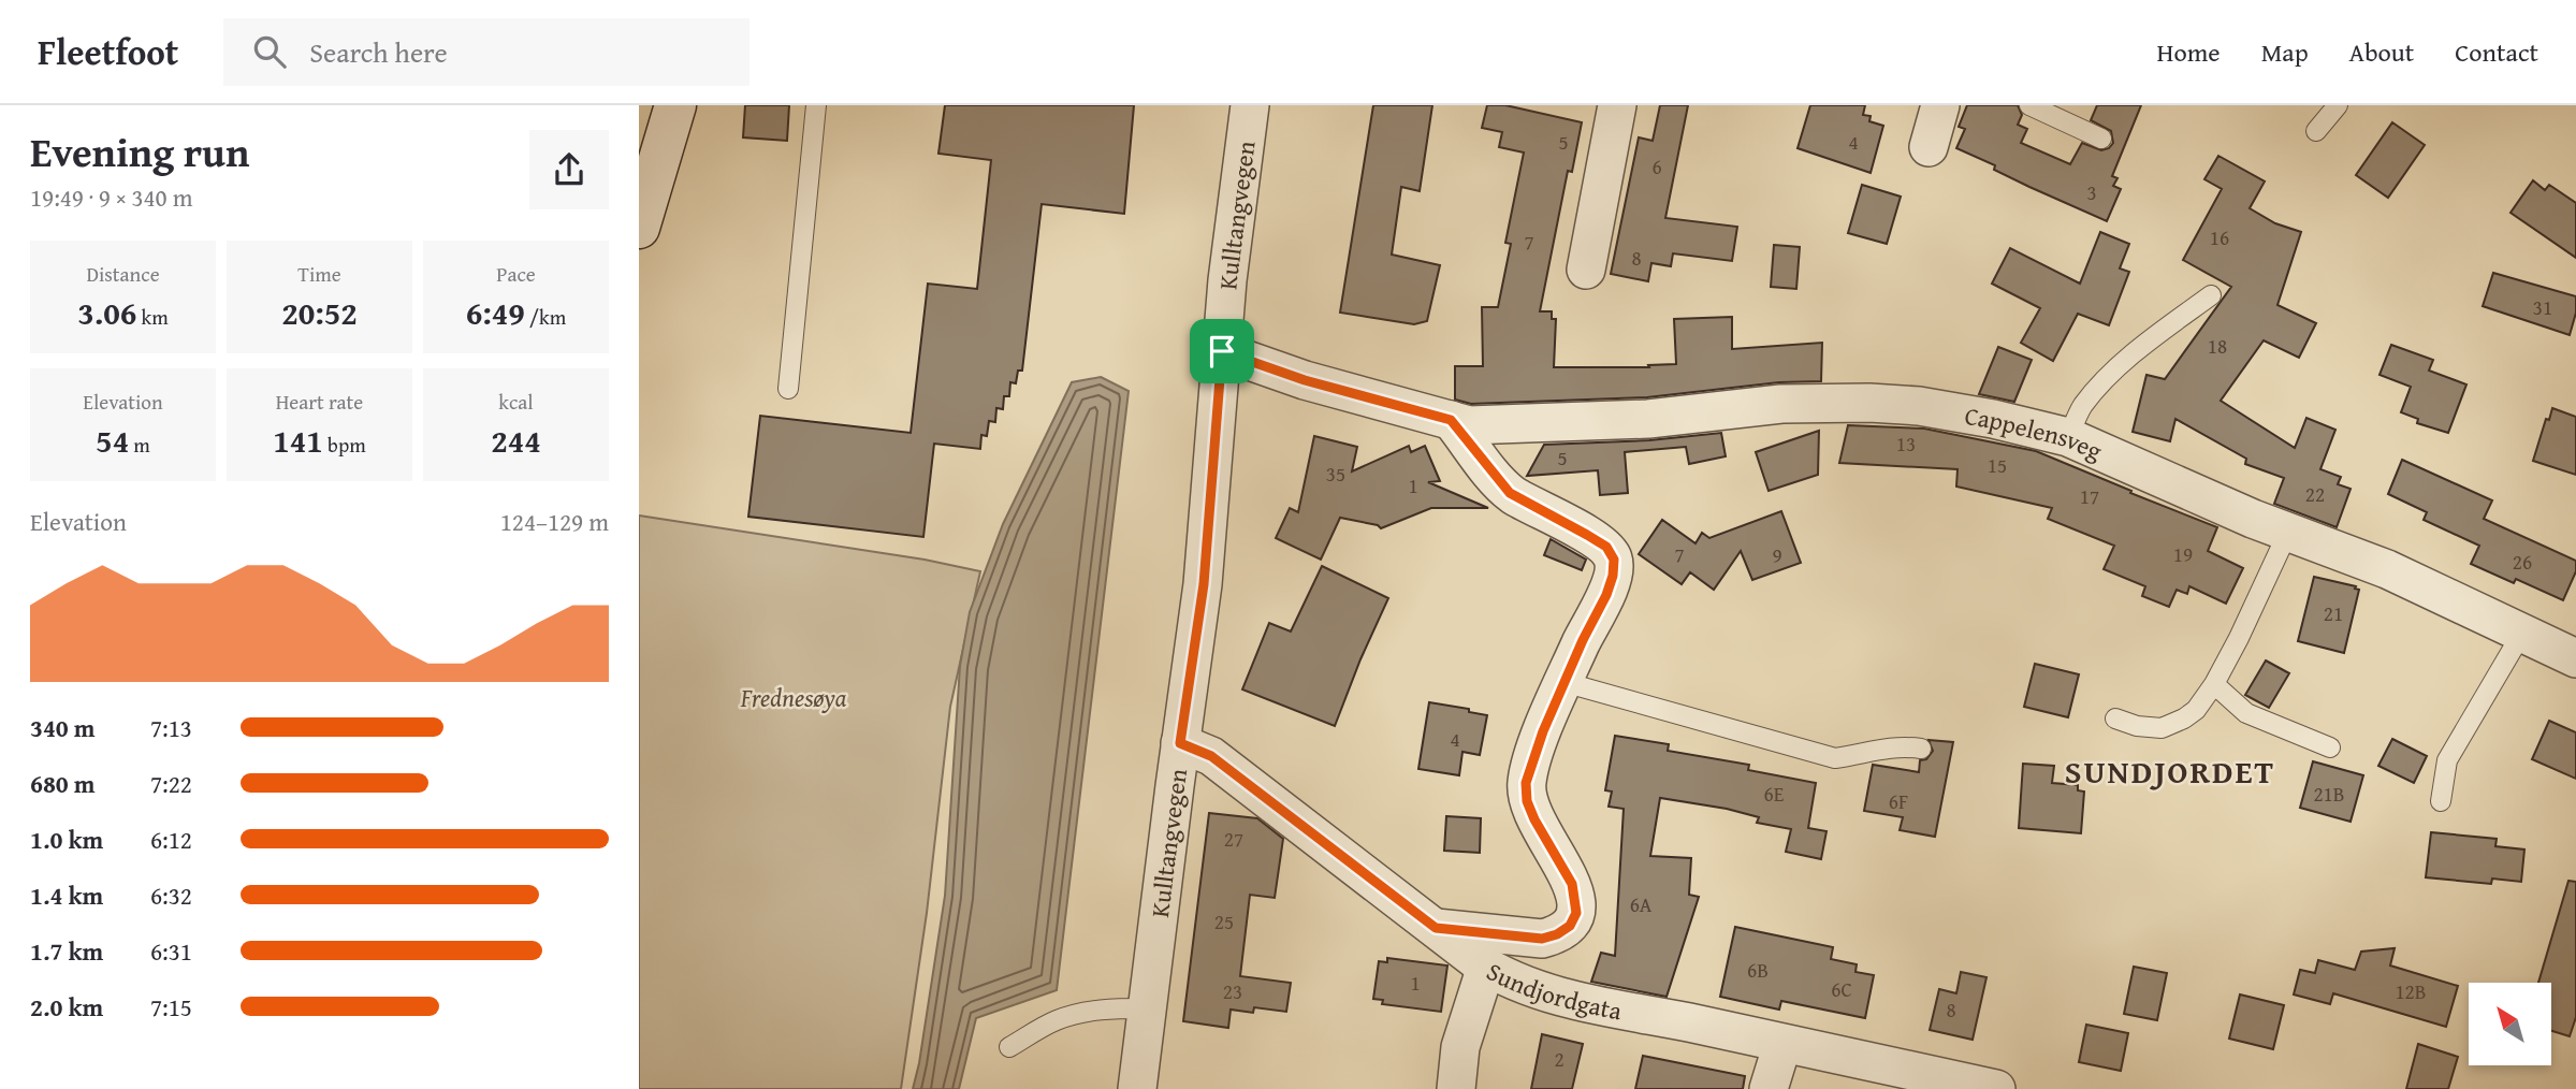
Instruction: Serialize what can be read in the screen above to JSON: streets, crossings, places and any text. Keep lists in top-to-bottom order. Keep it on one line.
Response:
{"streets":{"street":["Kulltangvegen","Cappelensveg","Sundjordgata"]},"crossings":[["Kulltangvegen","Cappelensveg"],["Kulltangvegen","Sundjordgata"]],"districts":["SUNDJORDET"],"parks":["Frednesøya"],"house_numbers":["5","4","6","3","16","7","8","31","18","13","5","15","35","1","22","17","7","19","9","26","21","4","6E","21B","6F","27","6A","25","6B","1","6C","23","12B","8","2"],"north":"top left","page":{"header":"Fleetfoot","search":"Search here","nav":["Home","Map","About","Contact"],"heading":["Evening run","19:49 · 9 × 340 m"],"stats":[["Distance","3.06 km"],["Time","20:52"],["Pace","6:49 /km"],["Elevation","54 m"],["Heart rate","141 bpm"],["kcal","244"]],"chart":["Elevation","124–129 m"],"list":[{"name":"340 m","note":"7:13"},{"name":"680 m","note":"7:22"},{"name":"1.0 km","note":"6:12"},{"name":"1.4 km","note":"6:32"},{"name":"1.7 km","note":"6:31"},{"name":"2.0 km","note":"7:15"}]}}
